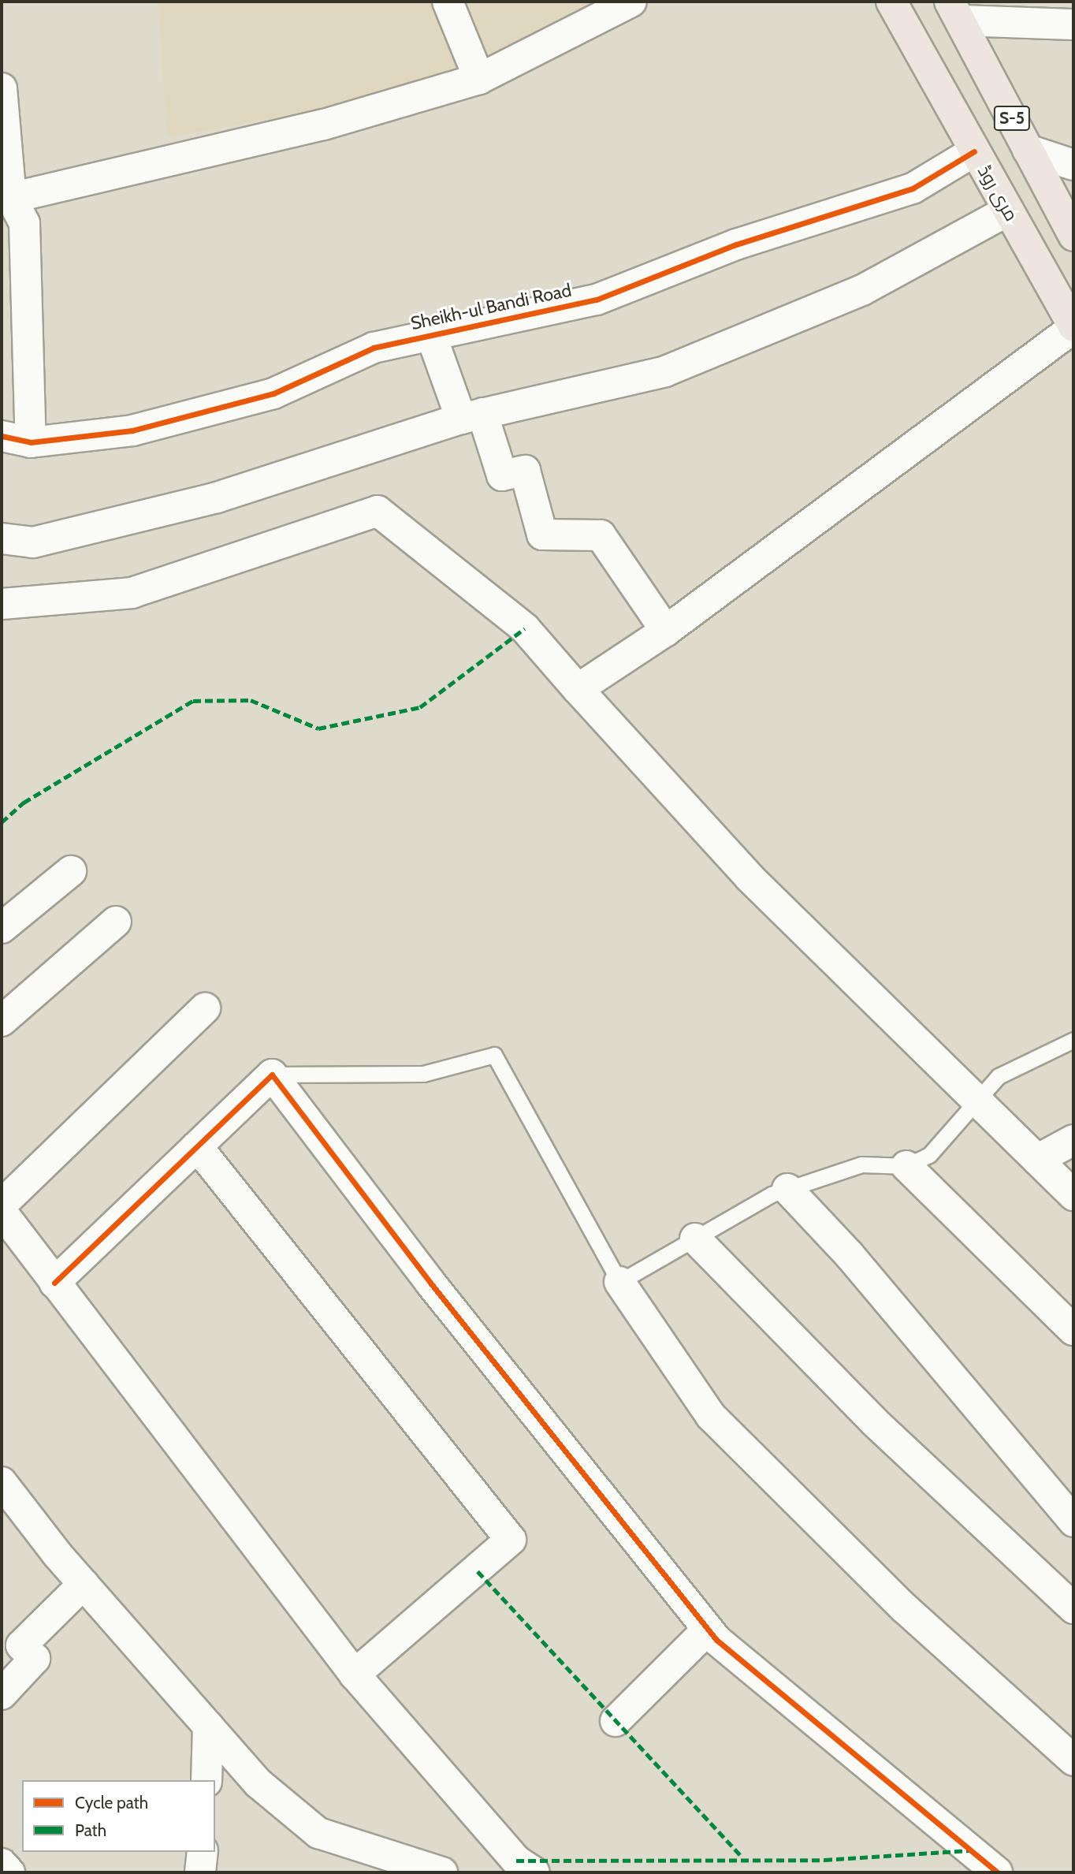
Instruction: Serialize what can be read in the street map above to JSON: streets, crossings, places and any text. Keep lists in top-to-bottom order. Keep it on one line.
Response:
{"streets":{"main road":["S-5","مری روڈ"],"street":["Sheikh-ul Bandi Road"]},"crossings":[["مری روڈ","Sheikh-ul Bandi Road"]],"legend":["Cycle path","Path"]}
